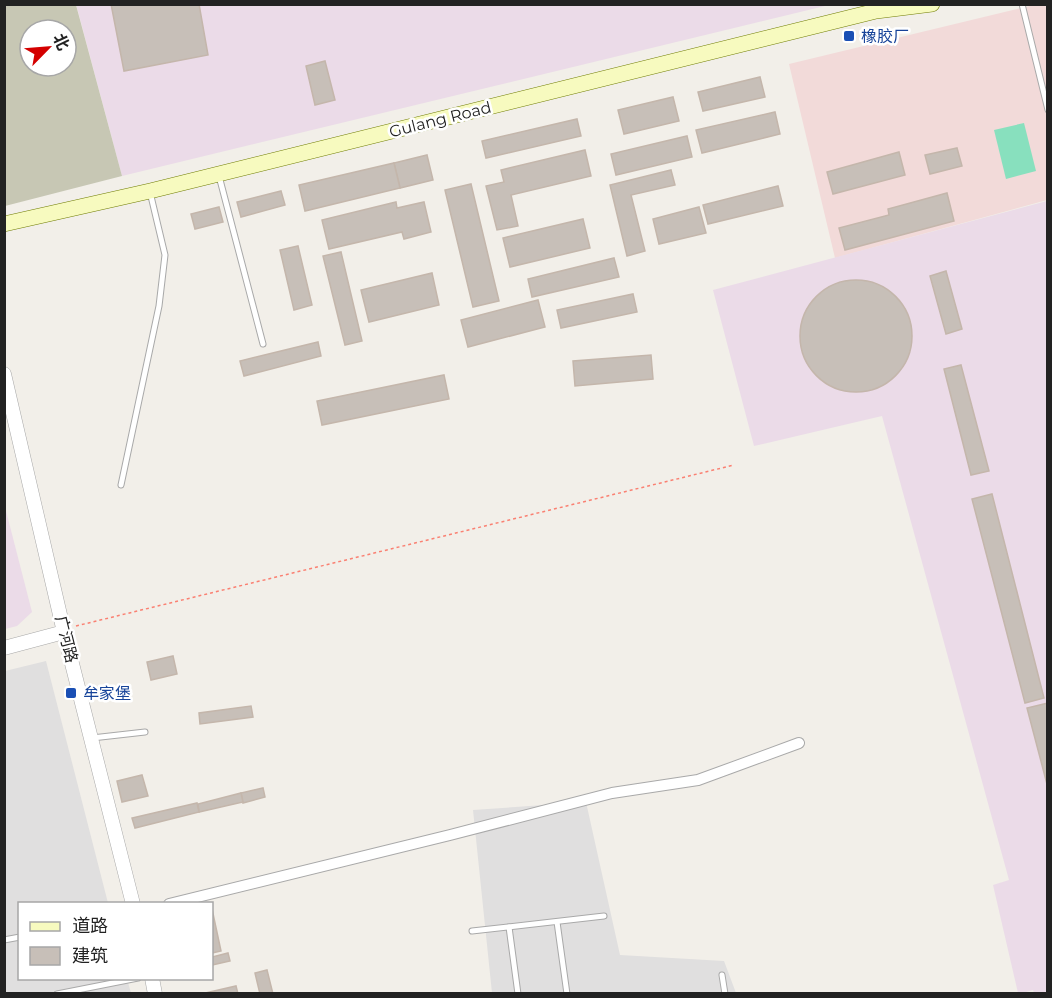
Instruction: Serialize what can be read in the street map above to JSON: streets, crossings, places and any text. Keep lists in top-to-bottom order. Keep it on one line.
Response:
{"streets":{"main road":["Gulang Road"],"street":["广河路"]},"places":{"transit":["橡胶厂","牟家堡"]},"legend":["道路","建筑"],"north":"top right"}
